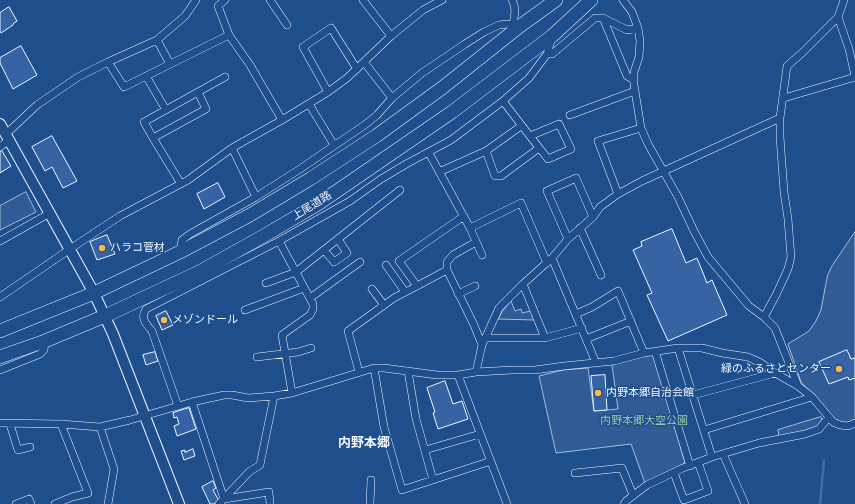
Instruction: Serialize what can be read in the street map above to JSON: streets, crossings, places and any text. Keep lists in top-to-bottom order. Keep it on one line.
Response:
{"streets":{"highway":["上尾道路"]},"districts":["内野本郷"],"parks":["内野本郷大空公園"],"places":["ハラコ菅材","メゾンドール","緑のふるさとセンター","内野本郷自治会館"]}
